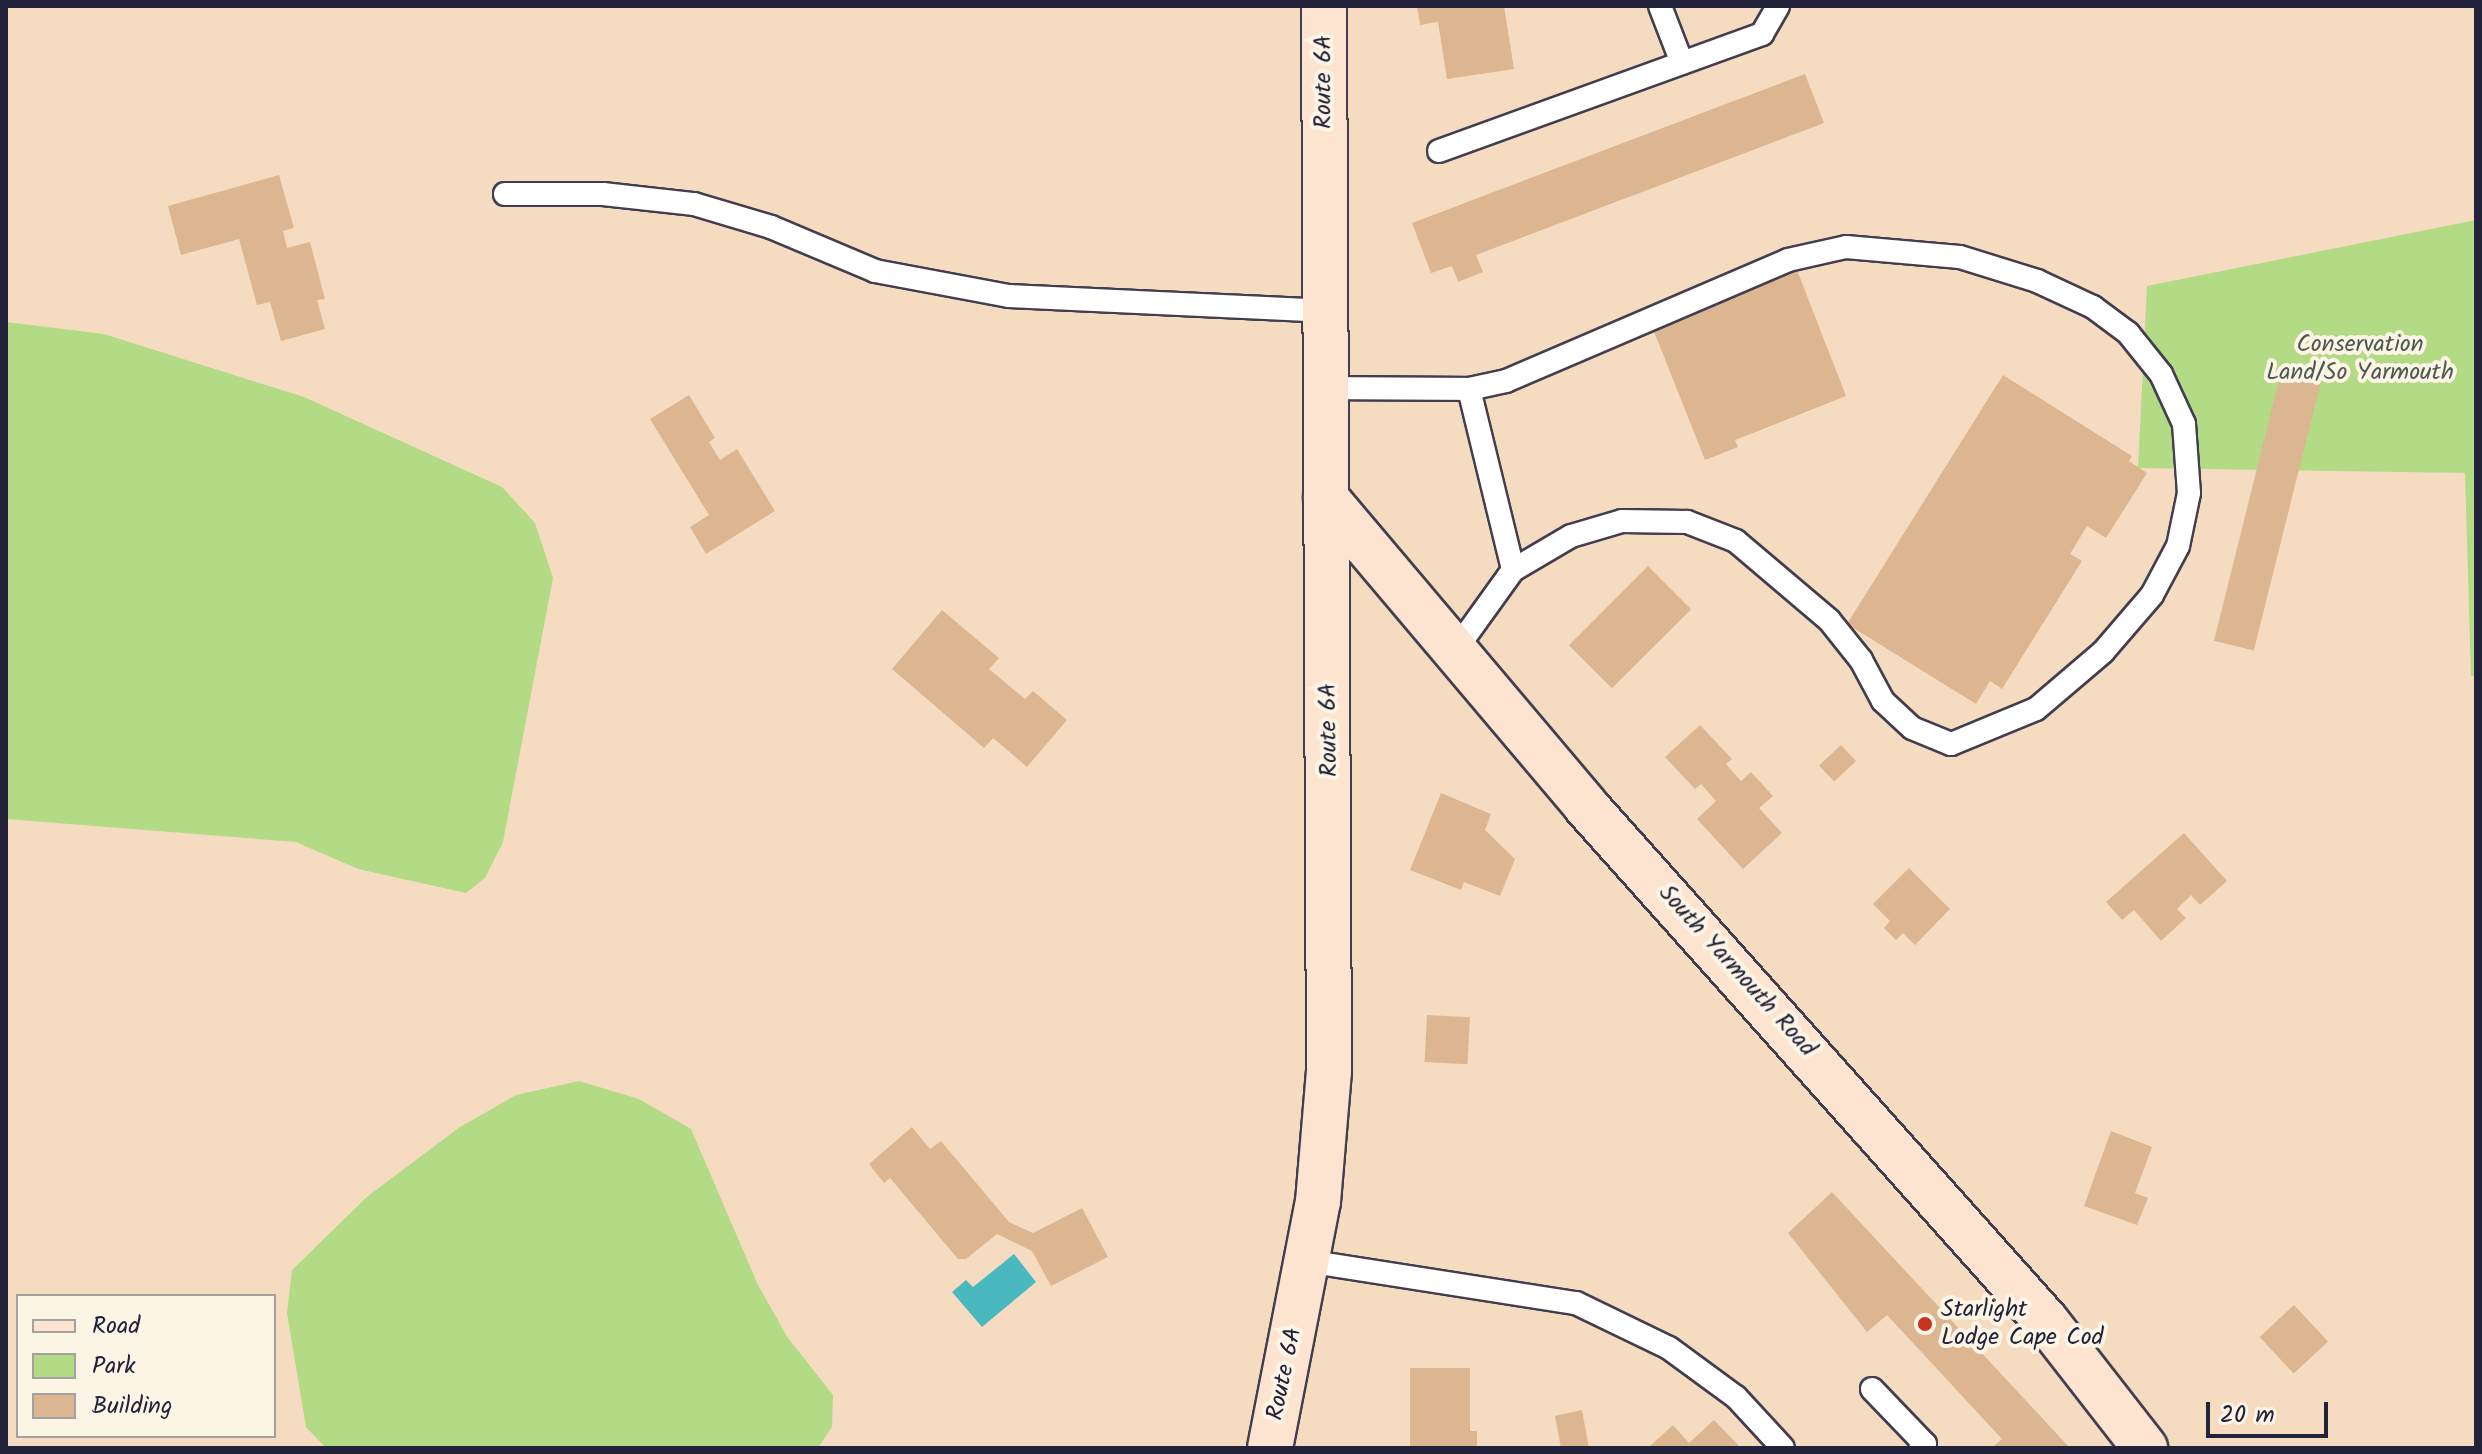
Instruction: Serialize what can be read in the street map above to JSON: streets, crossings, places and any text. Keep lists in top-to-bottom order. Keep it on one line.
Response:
{"streets":{"main road":["Route 6A","South Yarmouth Road"]},"crossings":[["Route 6A","South Yarmouth Road"]],"parks":["Conservation Land/So Yarmouth"],"places":["Starlight Lodge Cape Cod"],"legend":["Road","Park","Building"],"scale_bar":"20 m"}
